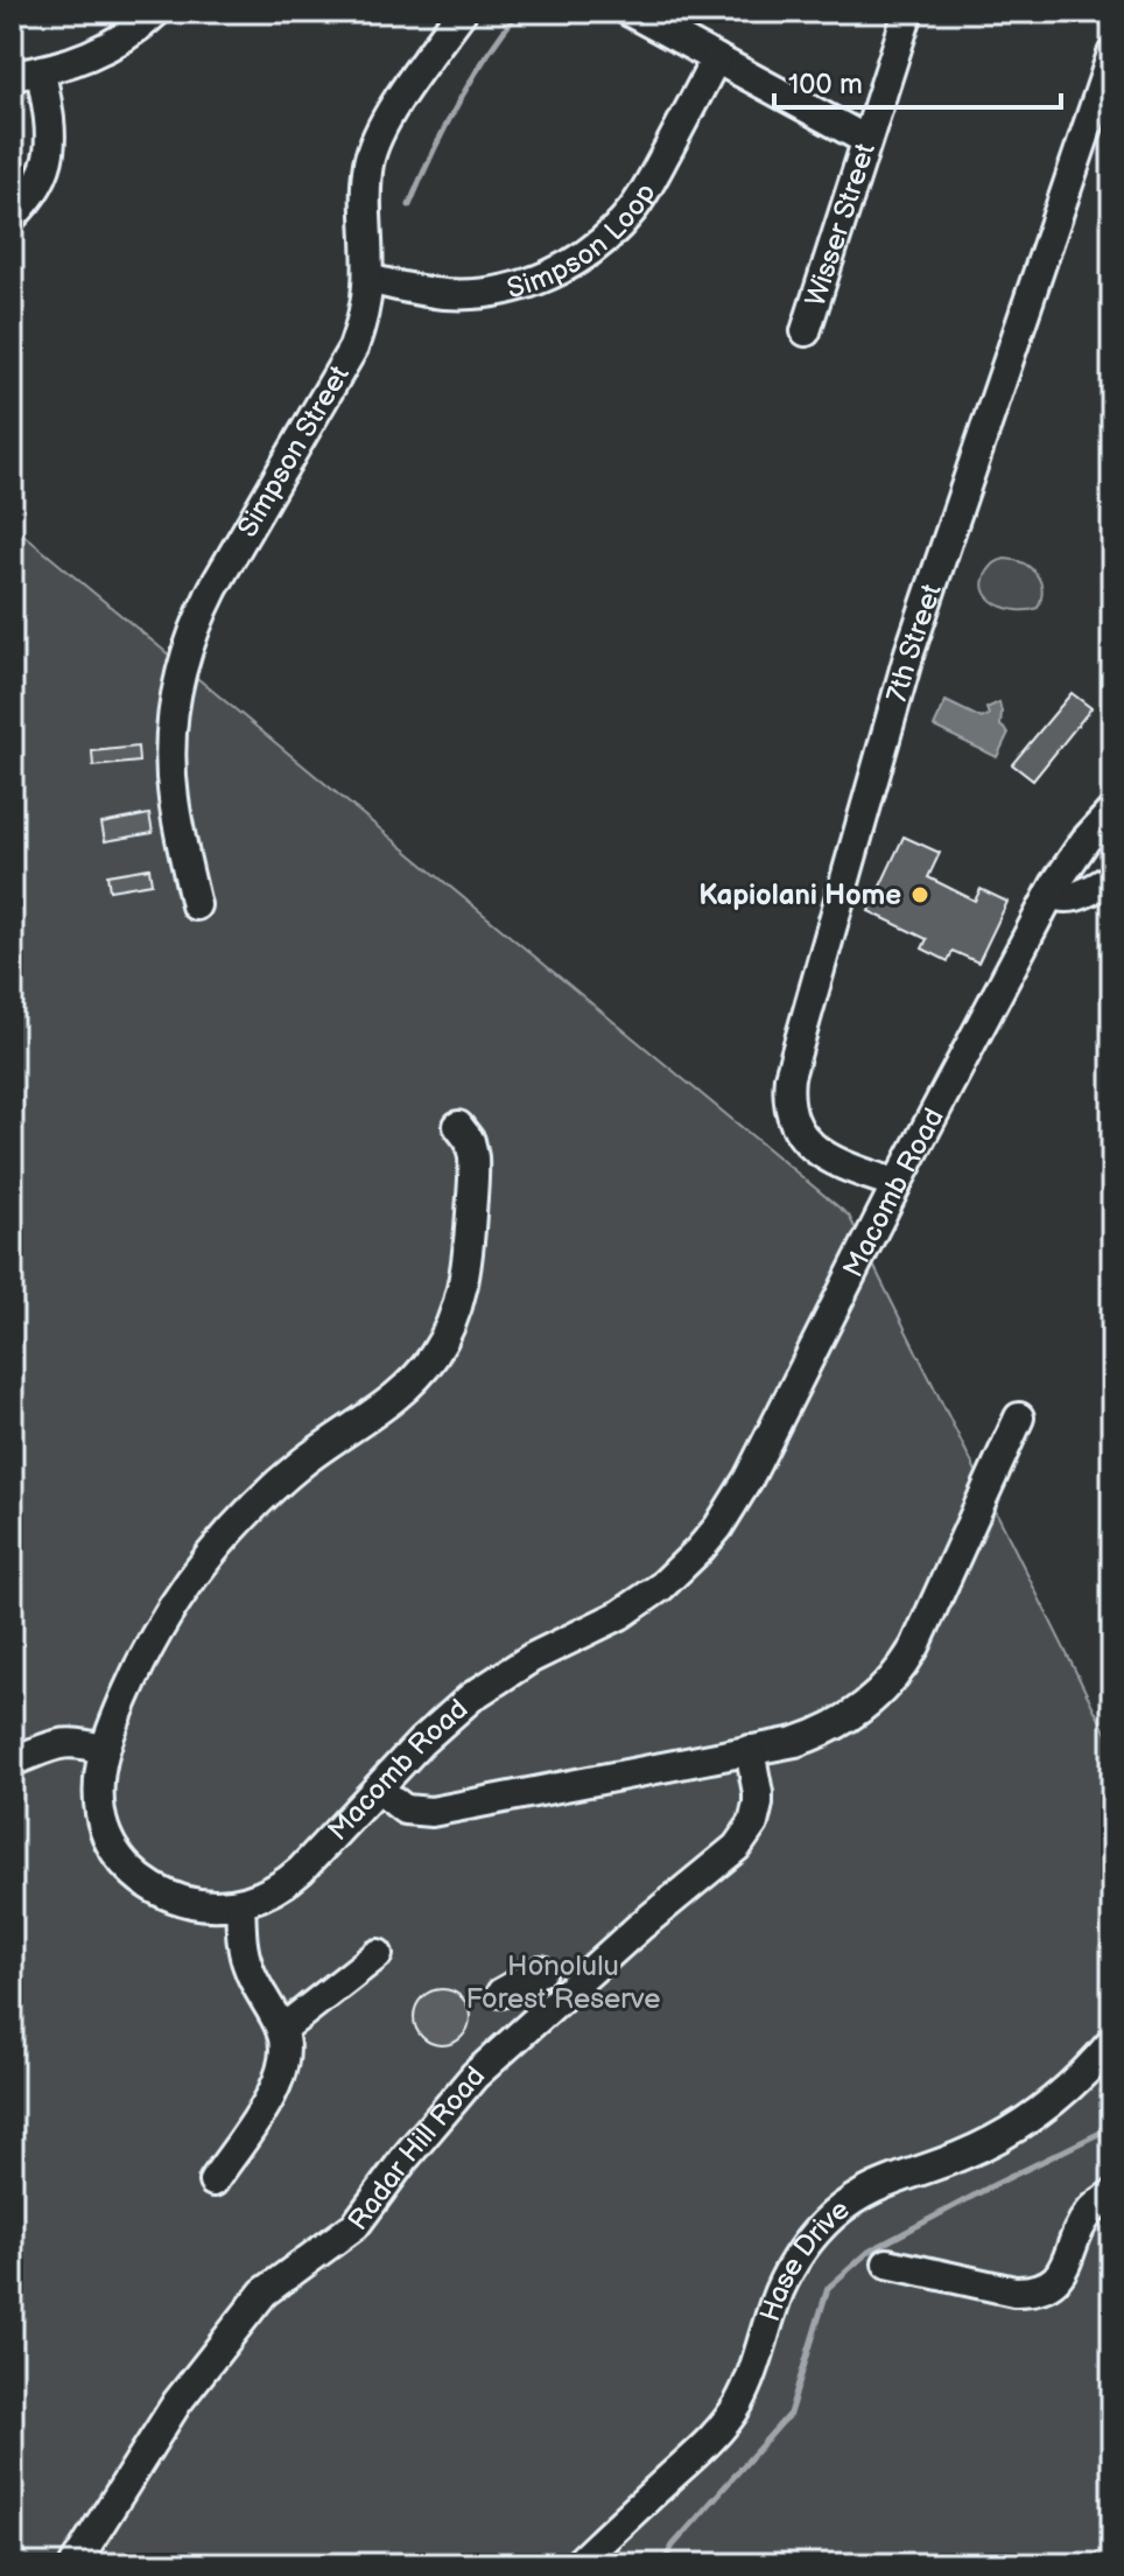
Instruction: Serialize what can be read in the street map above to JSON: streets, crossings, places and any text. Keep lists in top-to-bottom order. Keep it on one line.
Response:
{"streets":{"street":["Wisser Street","Simpson Loop","Simpson Street","7th Street","Macomb Road","Radar Hill Road","Hase Drive"]},"crossings":[["Simpson Loop","Simpson Street"],["7th Street","Macomb Road"]],"parks":["Honolulu Forest Reserve"],"places":["Kapiolani Home"],"scale_bar":"100 m"}
